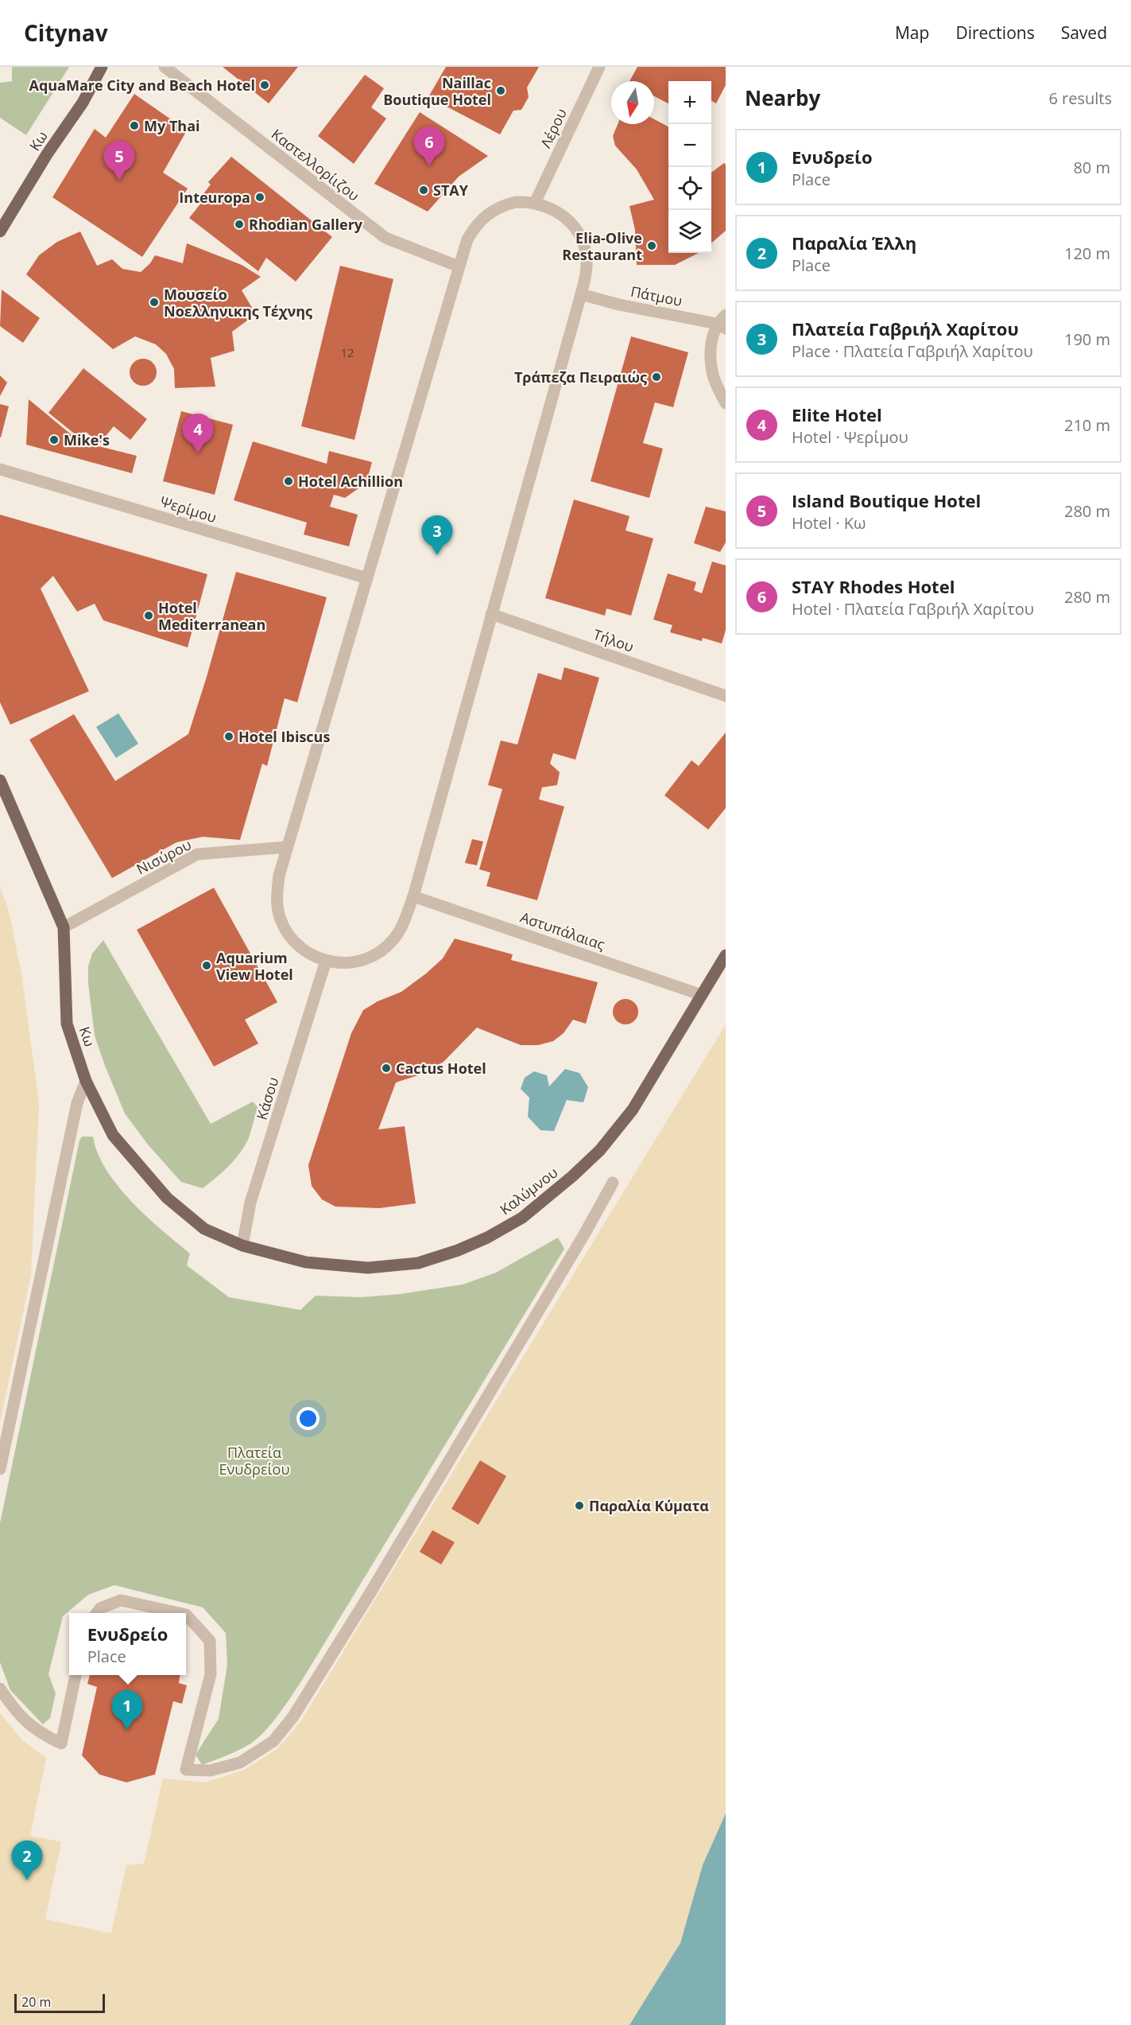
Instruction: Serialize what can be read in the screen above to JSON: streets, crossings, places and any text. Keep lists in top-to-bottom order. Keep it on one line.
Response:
{"streets":{"main road":["Κω","Καλύμνου"],"street":["Λέρου","Καστελλορίιζου","Πάτμου","Ψερίμου","Τήλου","Νισύρου","Αστυπάλαιας","Κάσου"]},"crossings":[["Κω","Νισύρου"],["Κω","Κάσου"],["Κω","Καλύμνου"],["Αστυπάλαιας","Καλύμνου"],["Κάσου","Καλύμνου"]],"parks":["Πλατεία Ενυδρείου"],"places":["AquaMare City and Beach Hotel","Naillac Boutique Hotel","My Thai","STAY","Inteuropa","Rhodian Gallery","Elia-Olive Restaurant","Μουσείο Νοελληνικης Τέχνης","Τράπεζα Πειραιώς","Mike's","Hotel Achillion","Hotel Mediterranean","Hotel Ibiscus","Aquarium View Hotel","Cactus Hotel","Παραλία Κύματα"],"house_numbers":["12"],"scale_bar":"20 m","north":"bottom","page":{"header":"Citynav","nav":["Map","Directions","Saved"],"heading":["Nearby","6 results"],"map_buttons":["+","−"],"pins":["6","5","4","3","1","2"],"list":[{"mark":"1","name":"Ενυδρείο","note":"Place","value":"80 m"},{"mark":"2","name":"Παραλία Έλλη","note":"Place","value":"120 m"},{"mark":"3","name":"Πλατεία Γαβριήλ Χαρίτου","note":"Place · Πλατεία Γαβριήλ Χαρίτου","value":"190 m"},{"mark":"4","name":"Elite Hotel","note":"Hotel · Ψερίμου","value":"210 m"},{"mark":"5","name":"Island Boutique Hotel","note":"Hotel · Κω","value":"280 m"},{"mark":"6","name":"STAY Rhodes Hotel","note":"Hotel · Πλατεία Γαβριήλ Χαρίτου","value":"280 m"}],"popup":["Ενυδρείο","Place"],"scale":"20 m"}}
